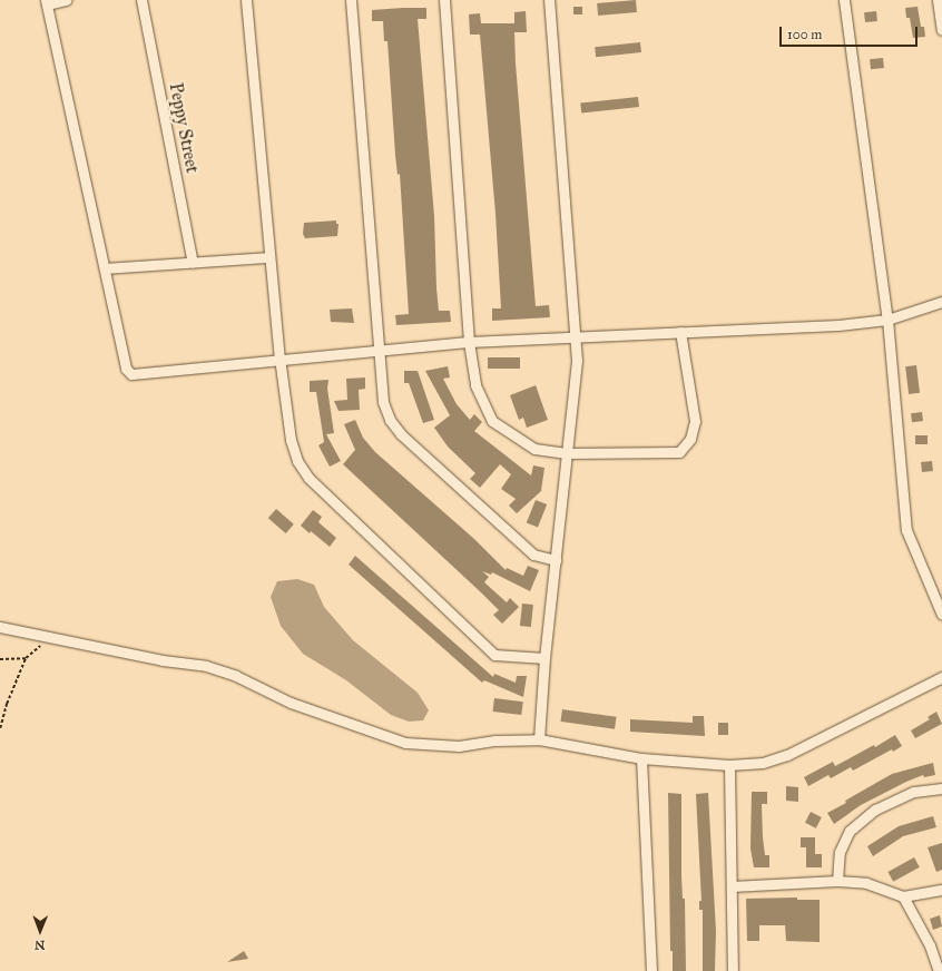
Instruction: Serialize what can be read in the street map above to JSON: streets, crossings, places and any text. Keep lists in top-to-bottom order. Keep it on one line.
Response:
{"streets":{"street":["Peppy Street"]},"scale_bar":"100 m","north":"bottom"}
